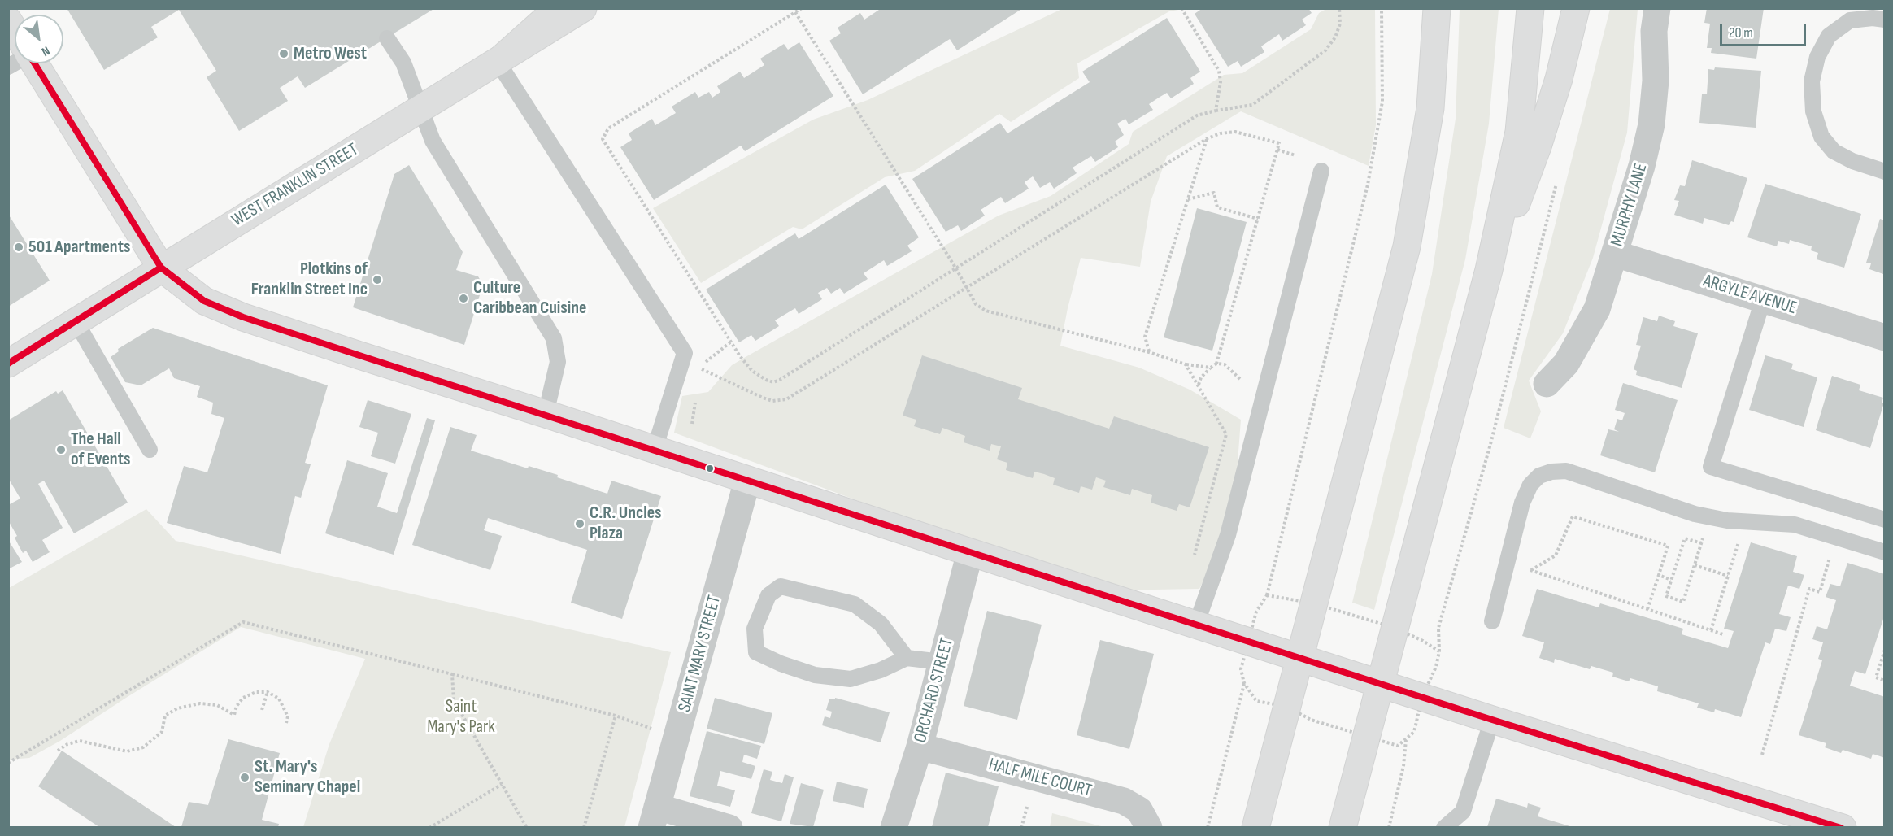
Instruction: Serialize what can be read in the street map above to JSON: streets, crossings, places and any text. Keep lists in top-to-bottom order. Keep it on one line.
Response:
{"streets":{"main road":["WEST FRANKLIN STREET"],"street":["MURPHY LANE","ARGYLE AVENUE","SAINT MARY STREET","ORCHARD STREET","HALF MILE COURT"]},"crossings":[["MURPHY LANE","ARGYLE AVENUE"],["ORCHARD STREET","HALF MILE COURT"]],"parks":["Saint Mary's Park"],"places":["Metro West","501 Apartments","Plotkins of Franklin Street Inc","Culture Caribbean Cuisine","The Hall of Events","C.R. Uncles Plaza","St. Mary's Seminary Chapel"],"scale_bar":"20 m","north":"bottom right"}
